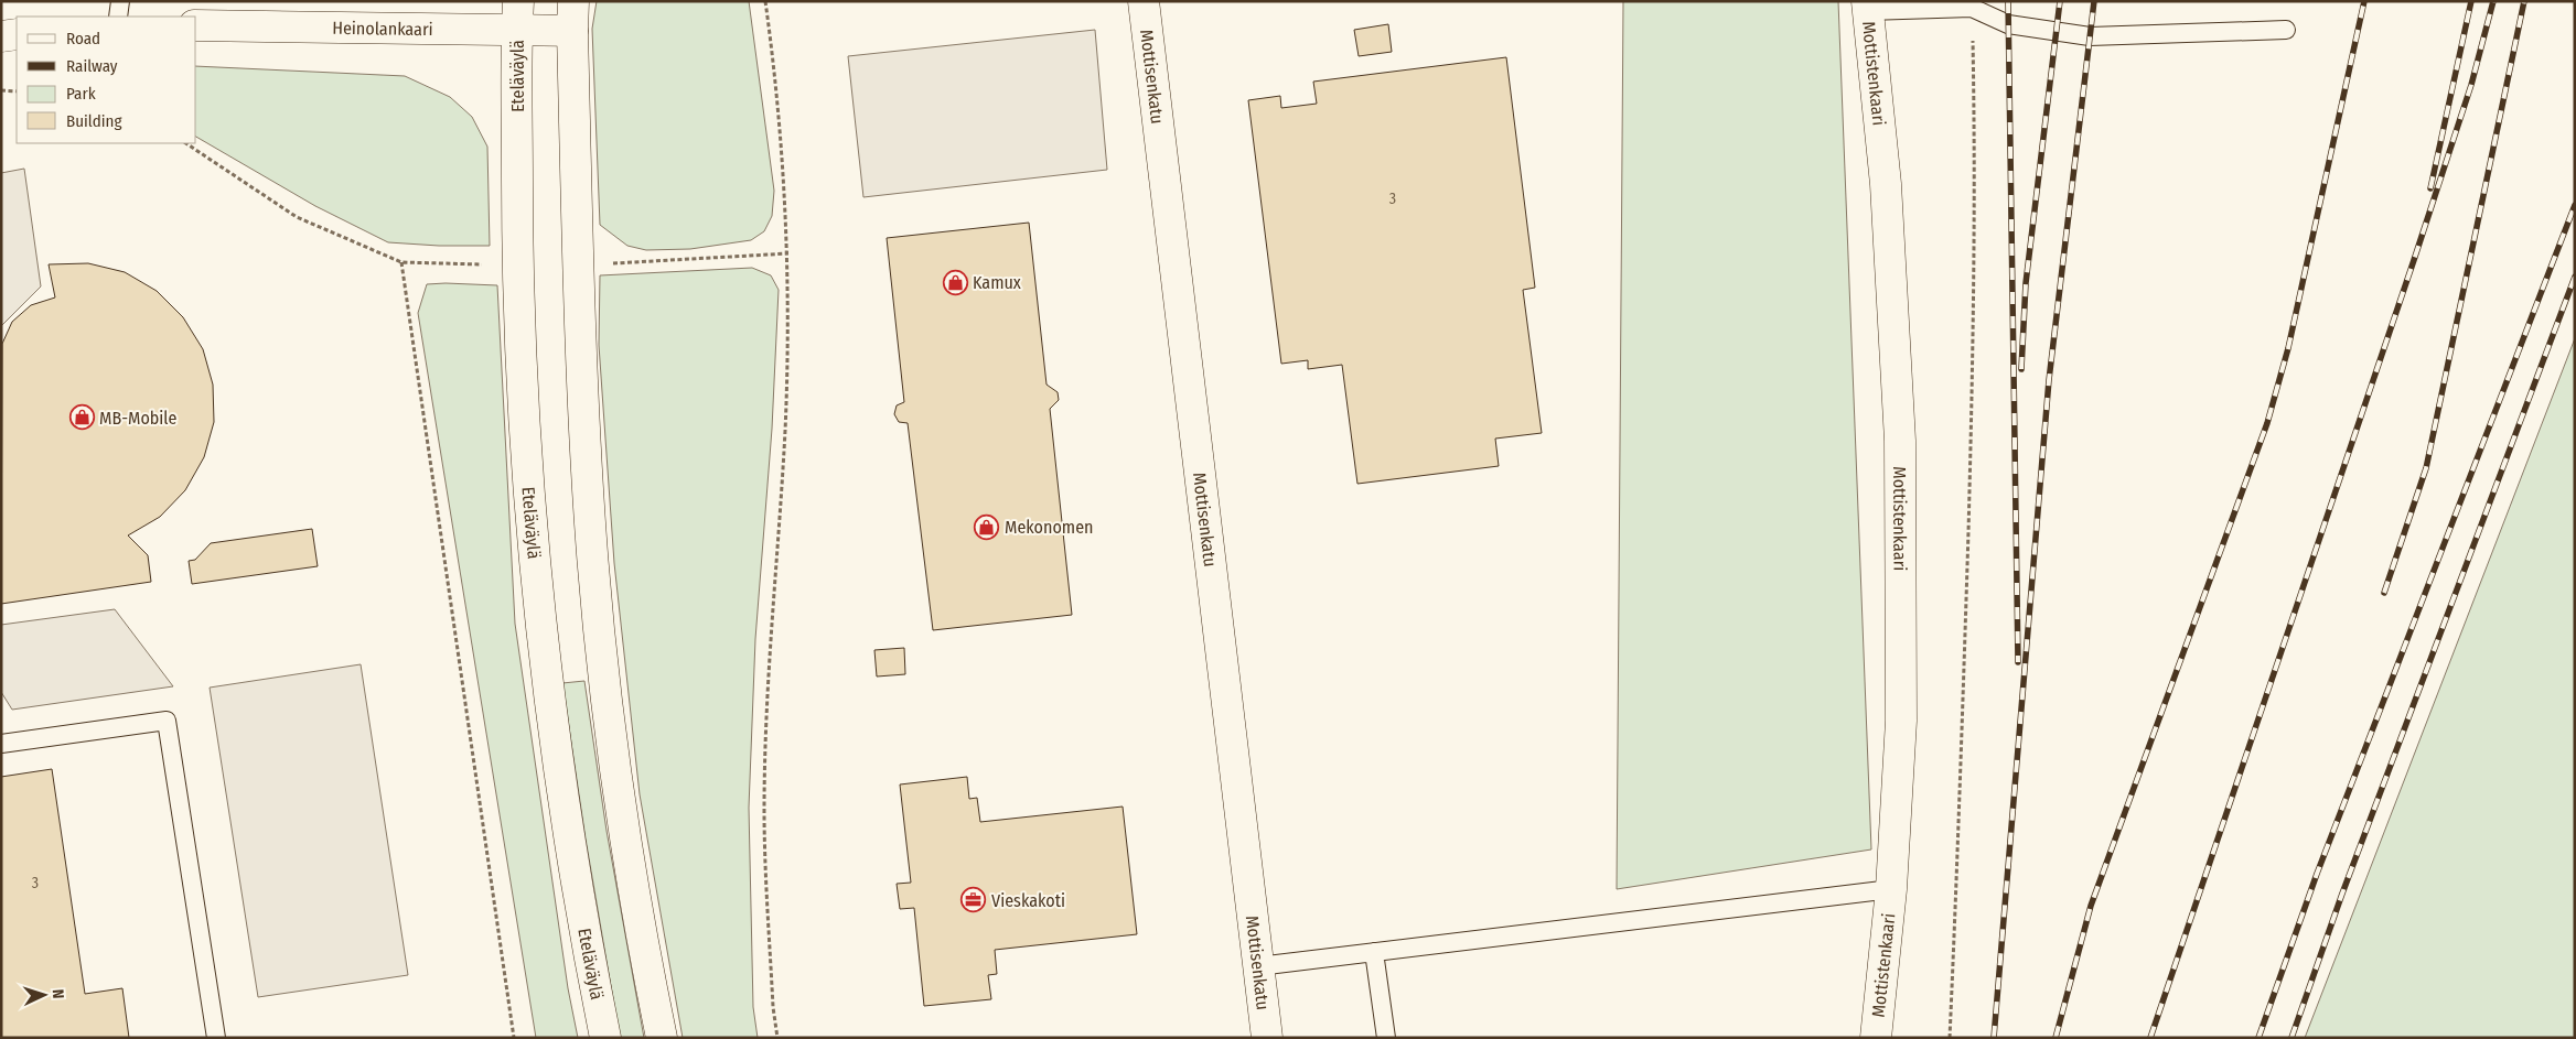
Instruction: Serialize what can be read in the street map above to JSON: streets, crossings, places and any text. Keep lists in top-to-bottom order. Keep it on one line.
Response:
{"streets":{"main road":["Heinolankaari","Mottistenkaari","Eteläväylä","Mottisenkatu"]},"crossings":[["Heinolankaari","Eteläväylä"]],"places":{"shop":["Kamux","MB-Mobile","Mekonomen"],"office":["Vieskakoti"]},"house_numbers":["3","3"],"legend":["Road","Railway","Park","Building"],"north":"right"}
